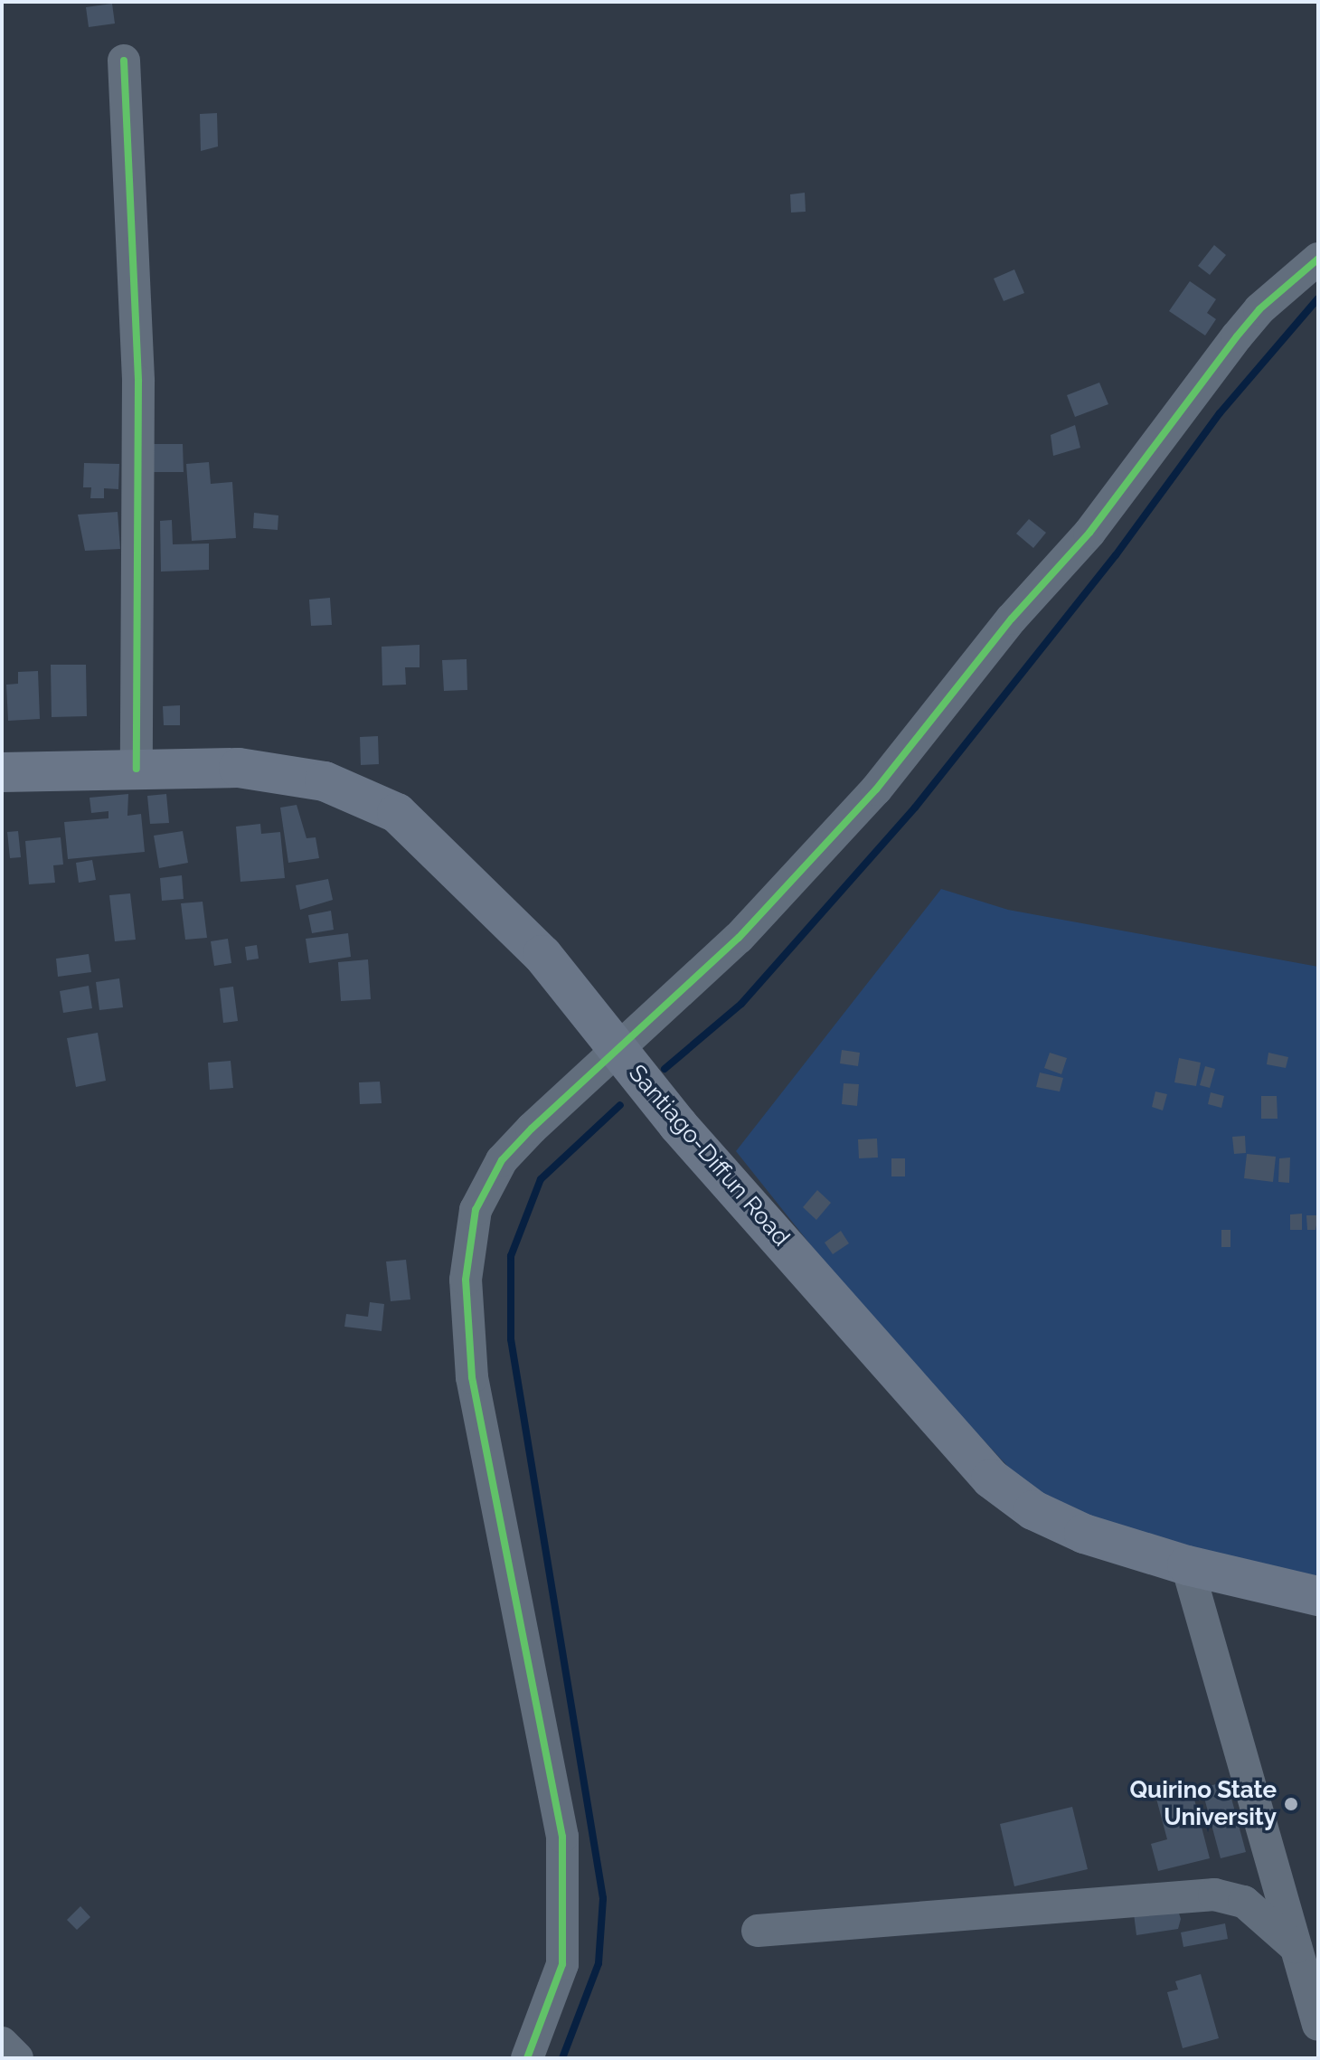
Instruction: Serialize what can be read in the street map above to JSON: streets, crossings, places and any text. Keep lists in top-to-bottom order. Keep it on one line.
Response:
{"streets":{"main road":["Santiago-Diffun Road"]},"places":["Quirino State University"]}
